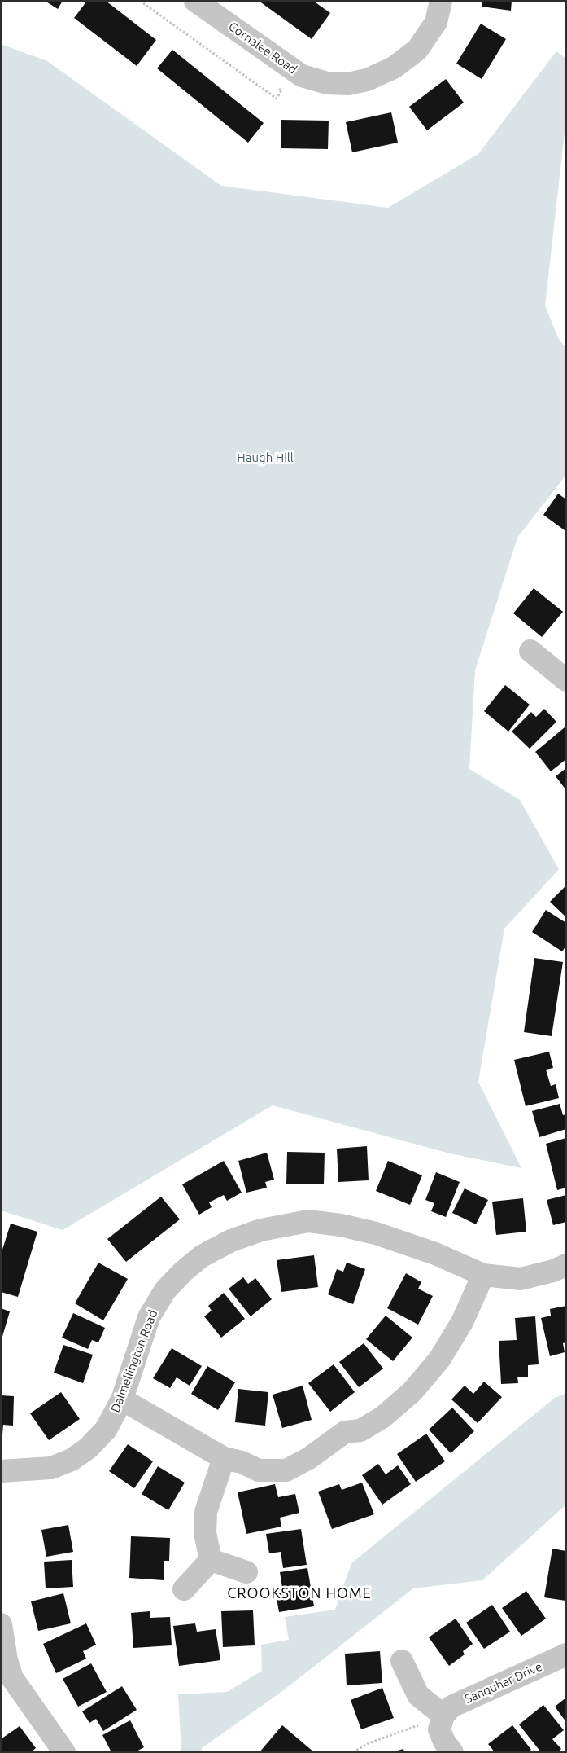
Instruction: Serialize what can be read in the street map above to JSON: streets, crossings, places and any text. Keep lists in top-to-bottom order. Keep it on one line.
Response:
{"streets":{"street":["Cornalee Road","Dalmellington Road","Sanquhar Drive"]},"districts":["CROOKSTON HOME"],"parks":["Haugh Hill"]}
